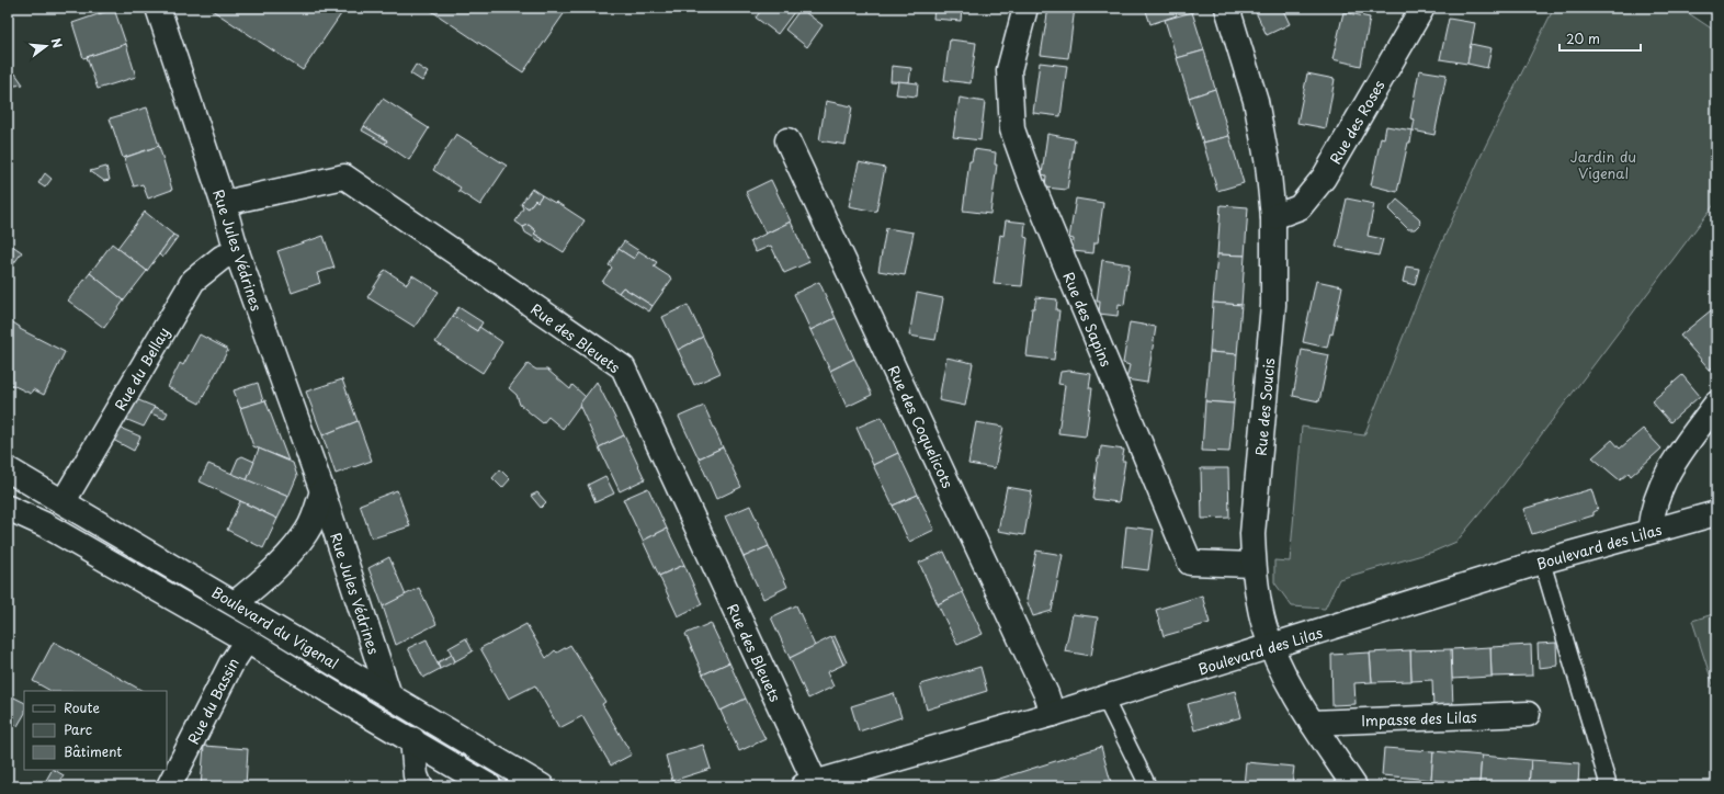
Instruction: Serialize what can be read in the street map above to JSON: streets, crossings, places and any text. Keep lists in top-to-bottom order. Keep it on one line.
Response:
{"streets":{"street":["Rue des Roses","Rue Jules Védrines","Rue des Sapins","Rue des Bleuets","Rue du Bellay","Rue des Soucis","Rue des Coquelicots","Boulevard des Lilas","Boulevard du Vigenal","Rue du Bassin","Impasse des Lilas"]},"crossings":[["Rue des Roses","Rue des Soucis"],["Rue Jules Védrines","Rue des Bleuets"],["Rue Jules Védrines","Rue du Bellay"],["Rue Jules Védrines","Boulevard du Vigenal"],["Rue des Sapins","Rue des Soucis"],["Rue des Bleuets","Boulevard des Lilas"],["Rue du Bellay","Boulevard du Vigenal"],["Rue des Soucis","Boulevard des Lilas"],["Rue des Soucis","Impasse des Lilas"],["Rue des Coquelicots","Boulevard des Lilas"],["Boulevard du Vigenal","Rue du Bassin"]],"parks":["Jardin du Vigenal"],"legend":["Route","Parc","Bâtiment"],"scale_bar":"20 m","north":"right"}
